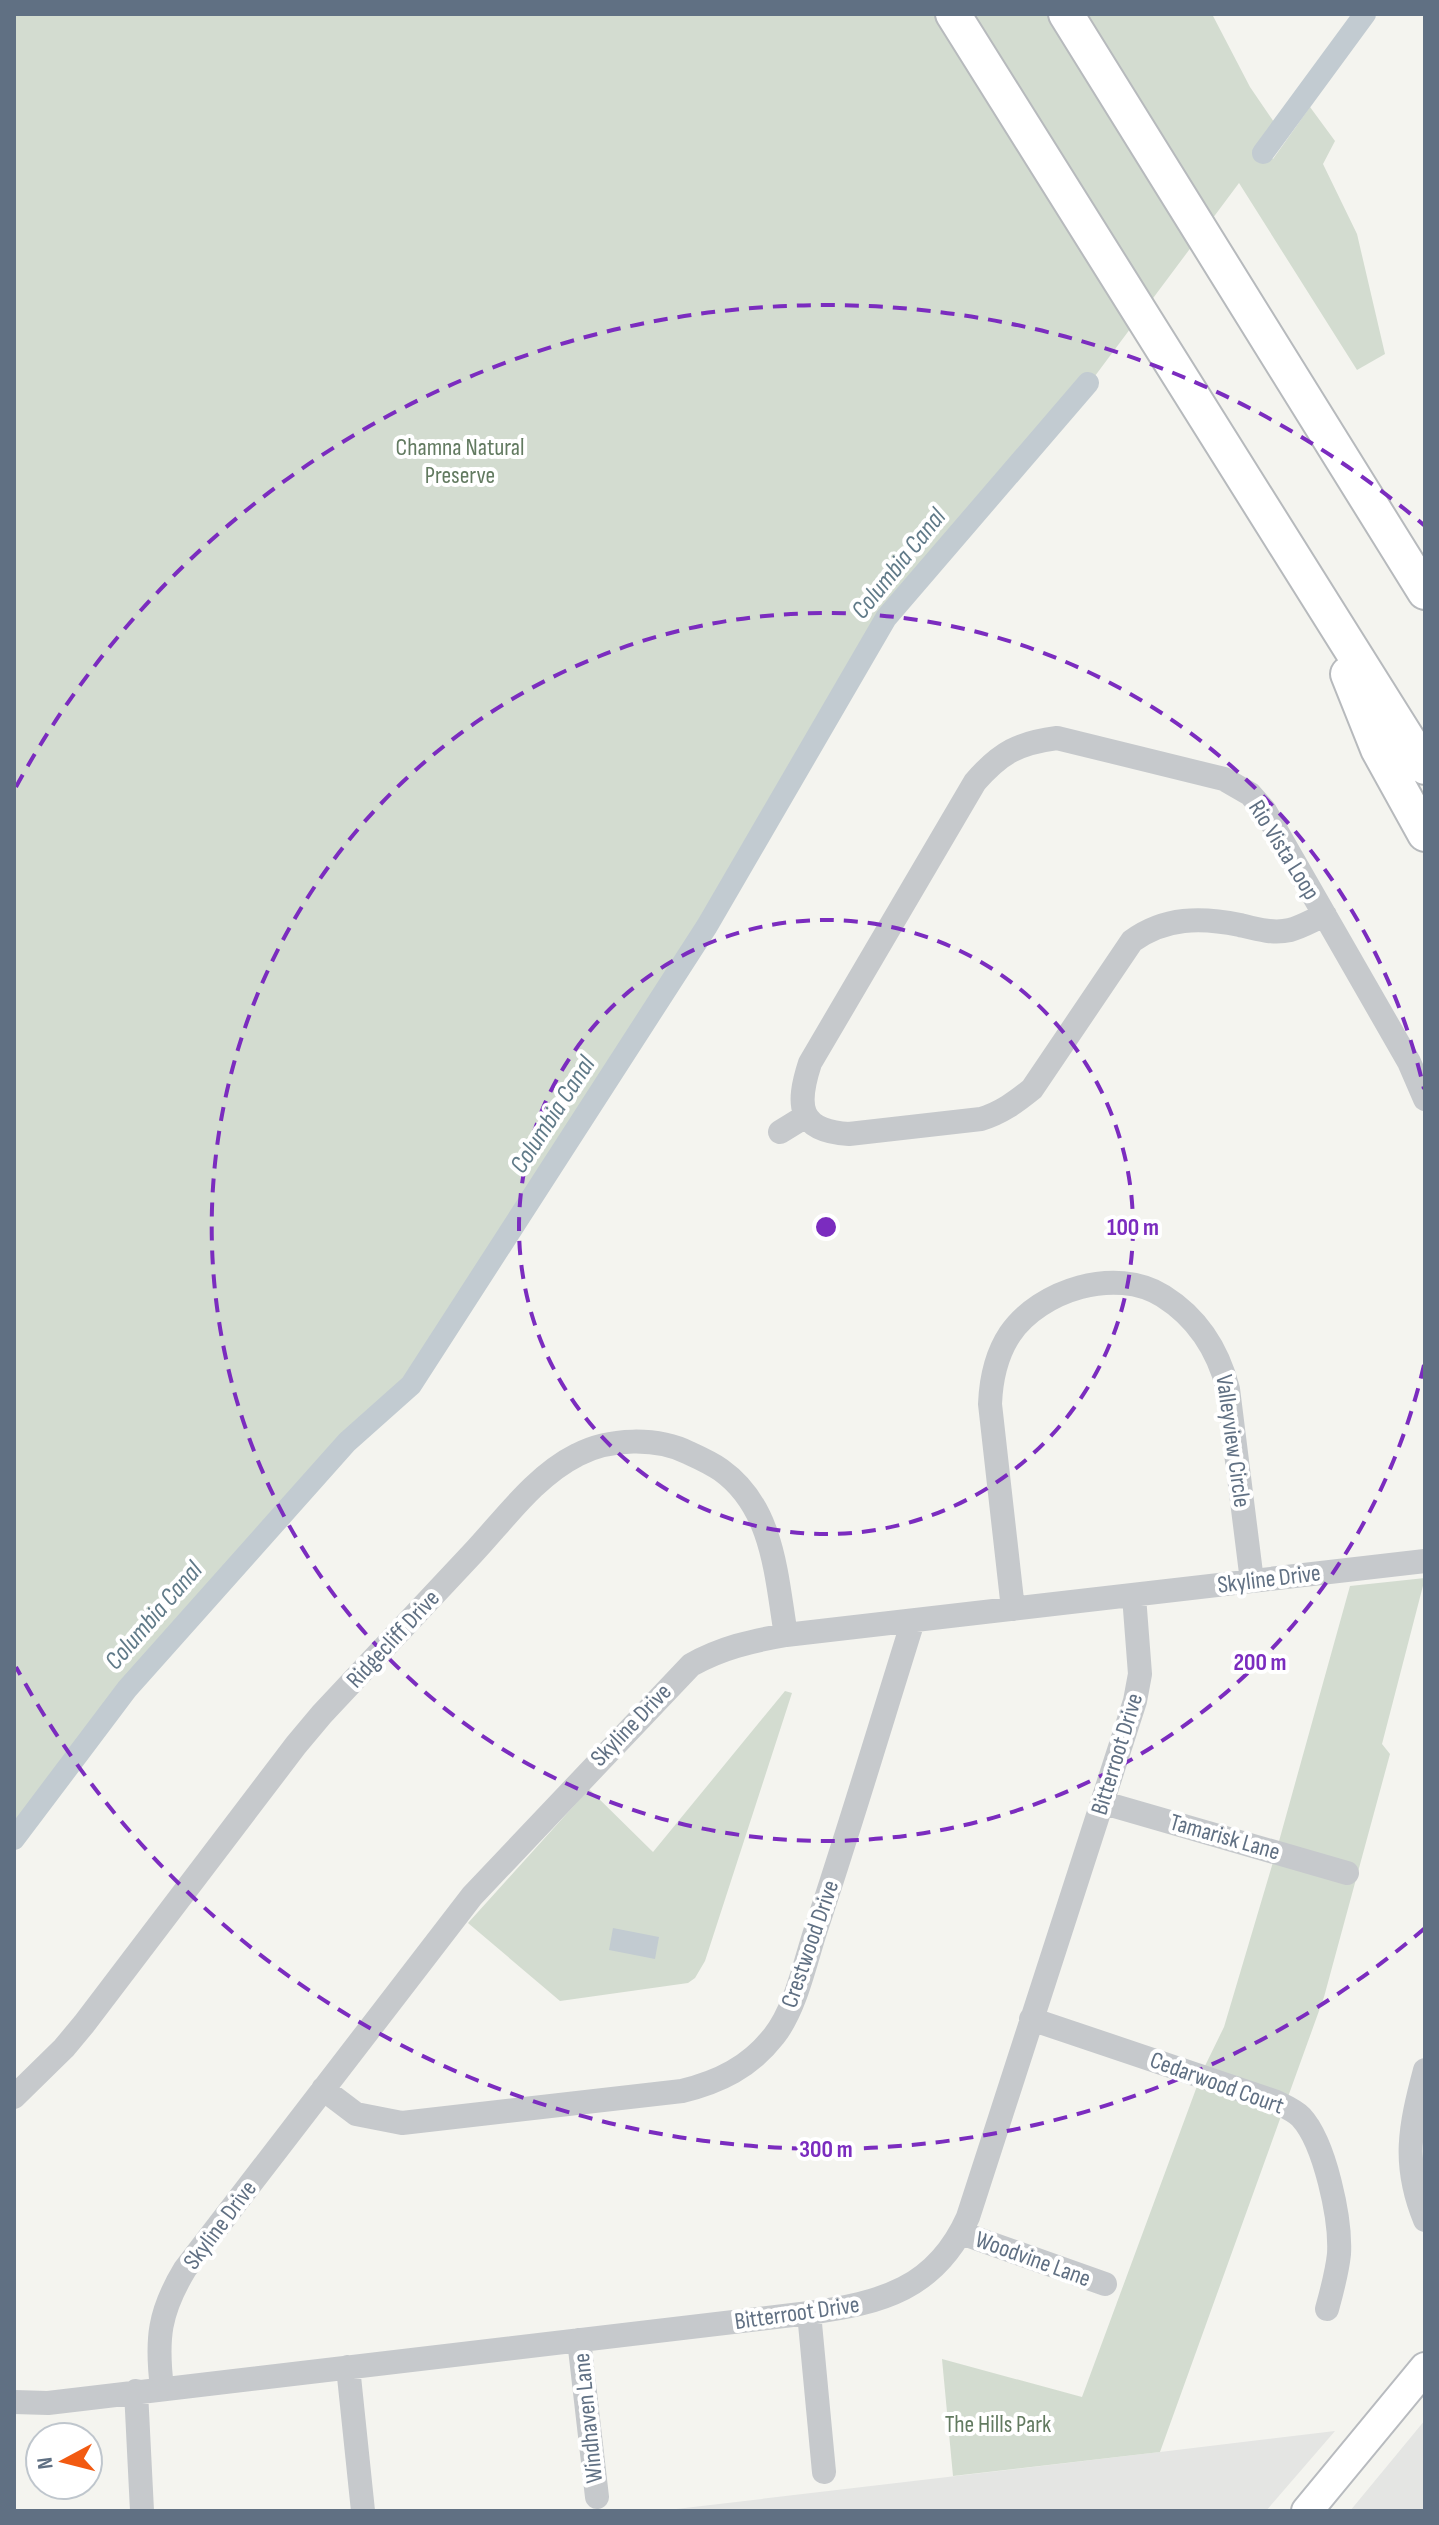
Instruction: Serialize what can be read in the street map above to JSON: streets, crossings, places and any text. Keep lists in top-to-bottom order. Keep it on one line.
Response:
{"streets":{"street":["Rio Vista Loop","Valleyview Circle","Skyline Drive","Ridgecliff Drive","Bitterroot Drive","Tamarisk Lane","Crestwood Drive","Cedarwood Court","Woodvine Lane","Windhaven Lane"]},"crossings":[["Valleyview Circle","Skyline Drive"],["Skyline Drive","Ridgecliff Drive"],["Skyline Drive","Bitterroot Drive"],["Skyline Drive","Crestwood Drive"],["Bitterroot Drive","Tamarisk Lane"],["Bitterroot Drive","Cedarwood Court"],["Bitterroot Drive","Woodvine Lane"],["Bitterroot Drive","Windhaven Lane"]],"water":["Columbia Canal"],"parks":["Chamna Natural Preserve","The Hills Park"],"north":"left","rings":["100 m","200 m","300 m"]}
